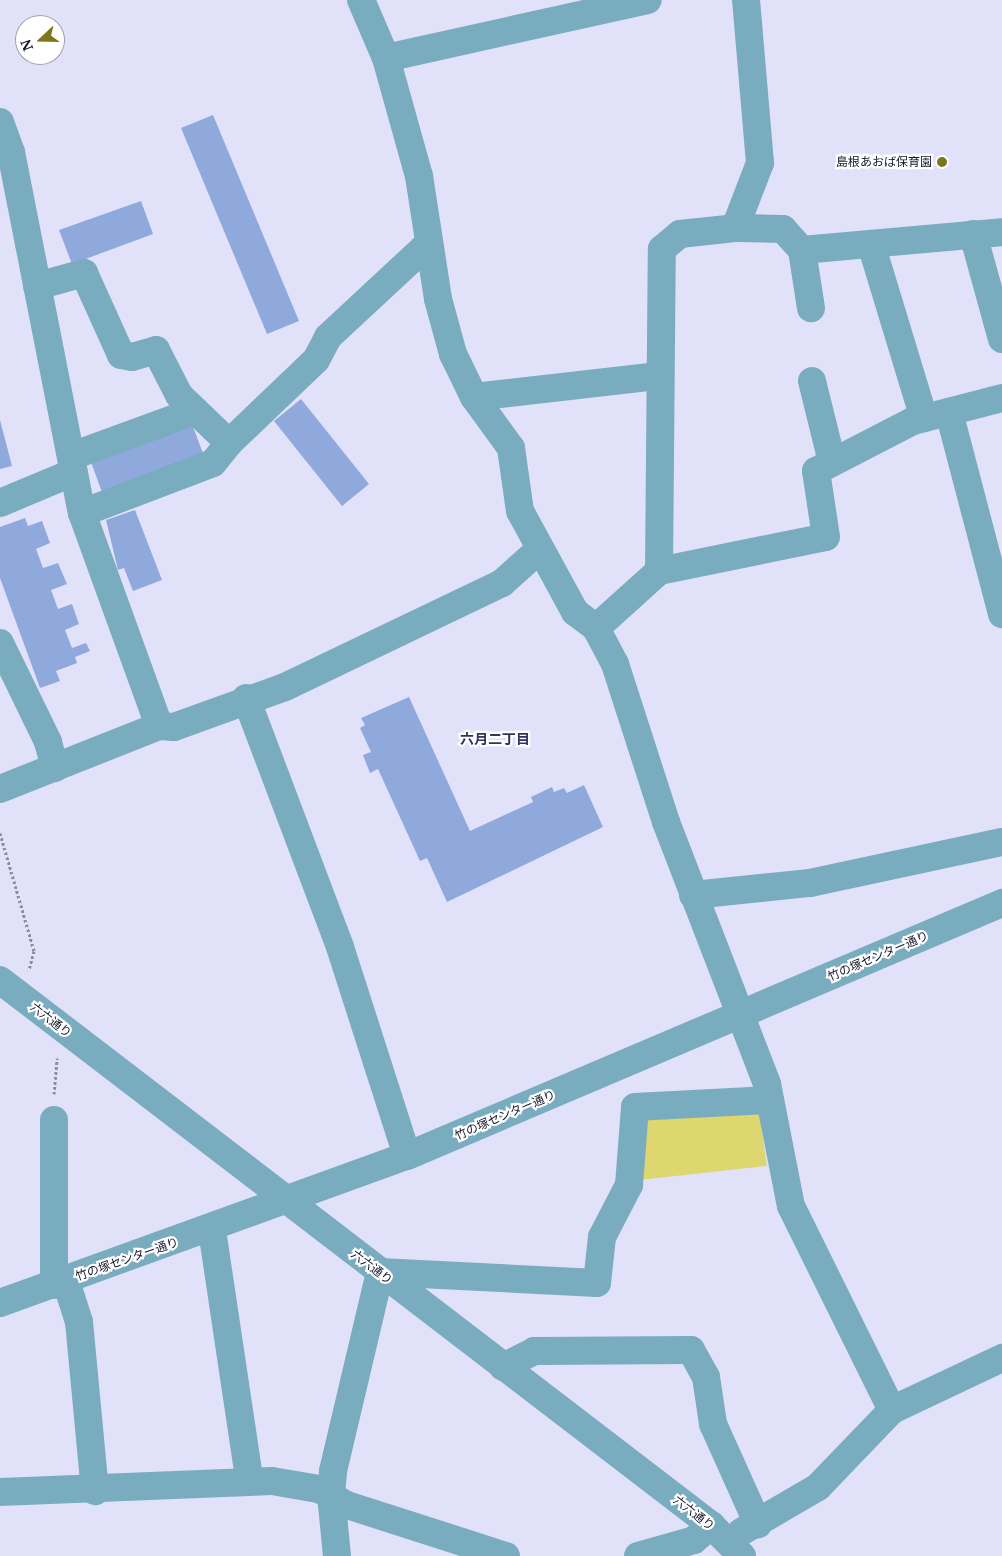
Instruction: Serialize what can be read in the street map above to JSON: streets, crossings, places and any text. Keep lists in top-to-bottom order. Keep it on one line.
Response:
{"streets":{"street":["竹の塚センター通り","六六通り"]},"crossings":[["竹の塚センター通り","六六通り"]],"districts":["六月二丁目"],"places":["島根あおば保育園"],"north":"left"}
